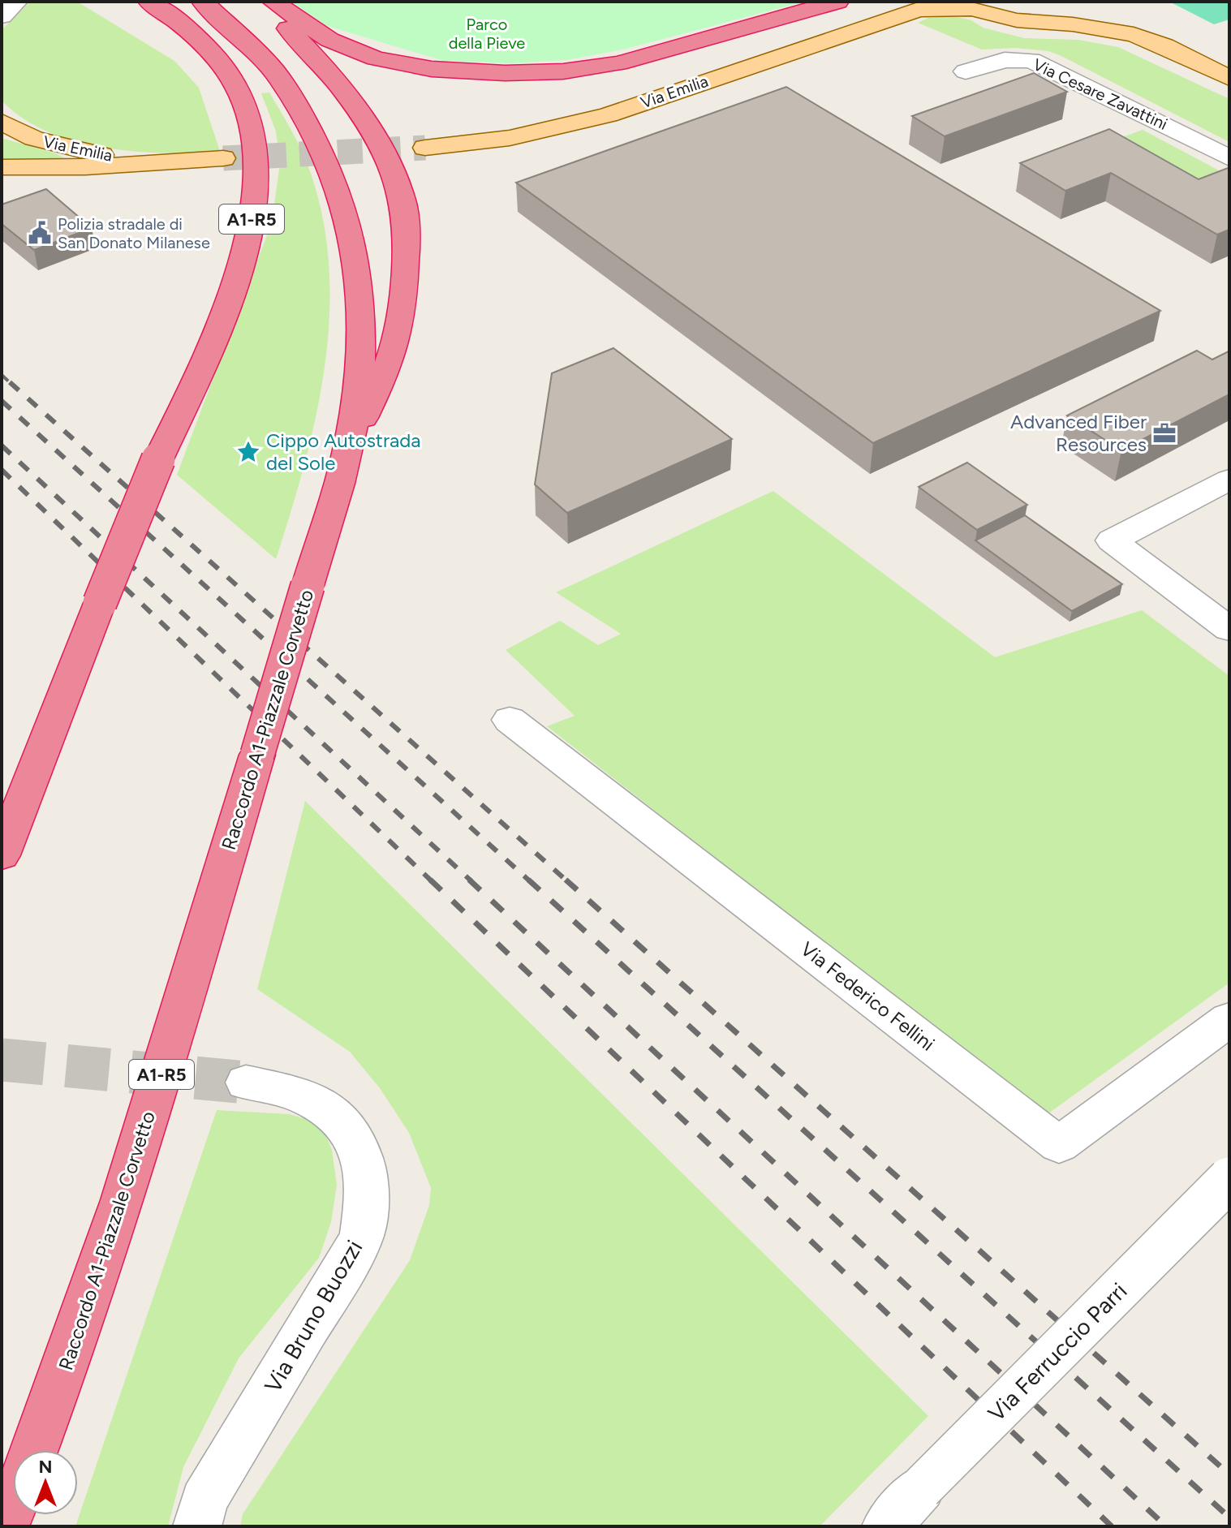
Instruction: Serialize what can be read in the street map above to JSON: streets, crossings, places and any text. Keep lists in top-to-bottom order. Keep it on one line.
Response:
{"streets":{"highway":["A1-R5","Raccordo A1-Piazzale Corvetto"],"main road":["Via Emilia"],"street":["Via Cesare Zavattini","Via Federico Fellini","Via Bruno Buozzi","Via Ferruccio Parri"]},"parks":["Parco della Pieve"],"places":{"public building":["Polizia stradale di San Donato Milanese"],"office":["Advanced Fiber Resources"],"place":["Cippo Autostrada del Sole"]},"north":"top"}
